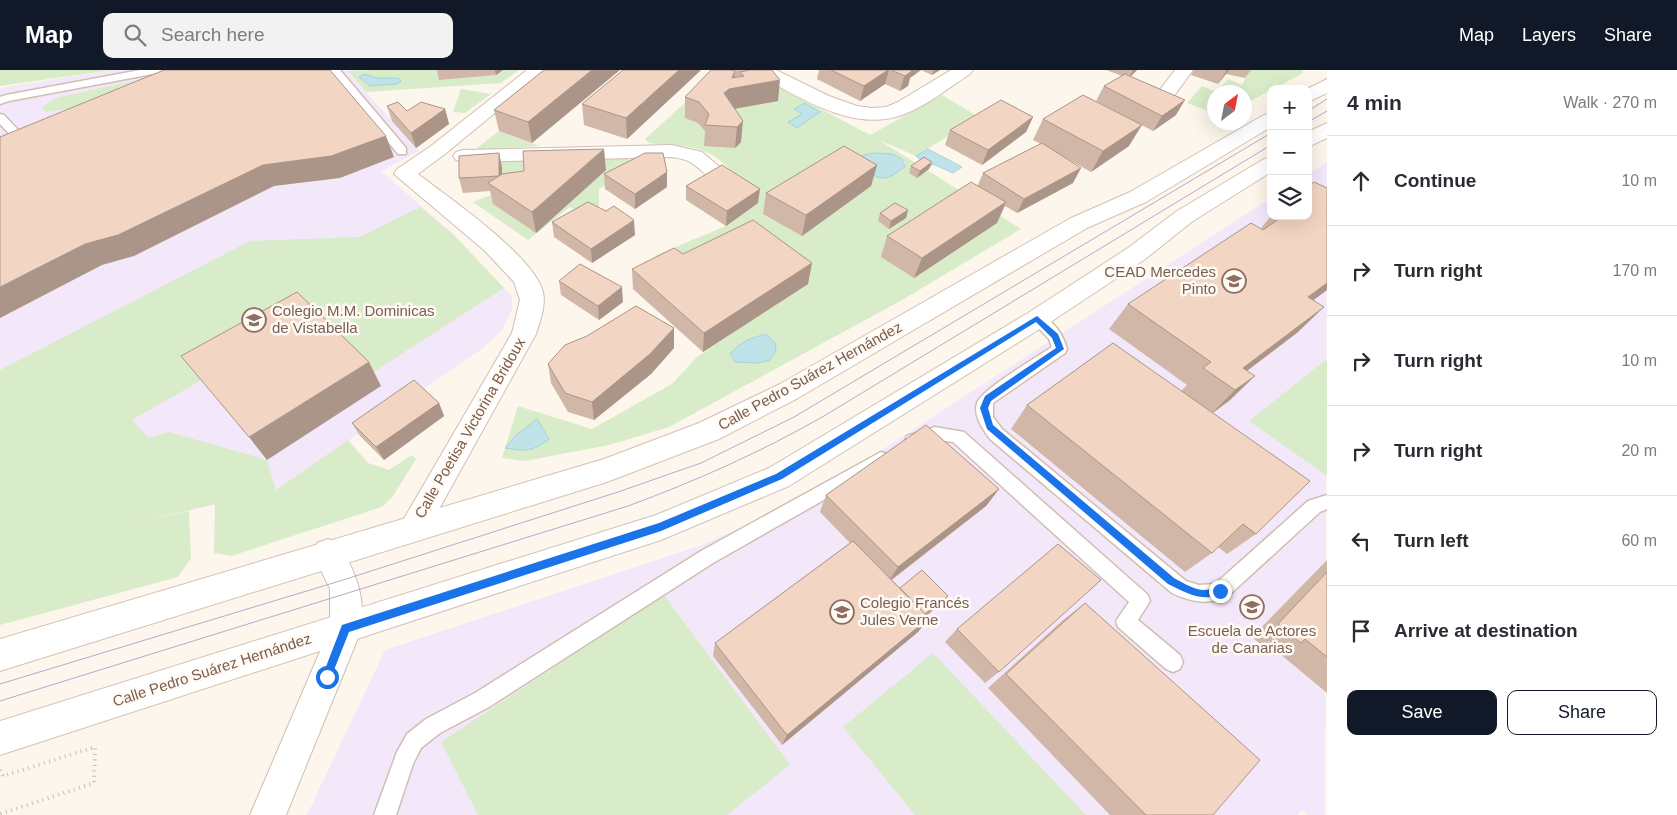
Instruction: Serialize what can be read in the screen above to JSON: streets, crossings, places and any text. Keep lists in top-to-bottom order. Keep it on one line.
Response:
{"streets":{"street":["Calle Pedro Suárez Hernández","Calle Poetisa Victorina Bridoux"]},"crossings":[["Calle Pedro Suárez Hernández","Calle Poetisa Victorina Bridoux"]],"places":{"school or university":["CEAD Mercedes Pinto","Colegio M.M. Dominicas de Vistabella","Escuela de Actores de Canarias","Colegio Francés Jules Verne"]},"north":"top right","page":{"header":"Map","search":"Search here","nav":["Map","Layers","Share"],"heading":["4 min","Walk · 270 m"],"map_buttons":["+","−"],"list":[["Continue","10 m"],["Turn right","170 m"],["Turn right","10 m"],["Turn right","20 m"],["Turn left","60 m"],"Arrive at destination"],"buttons":["Save","Share"]}}
